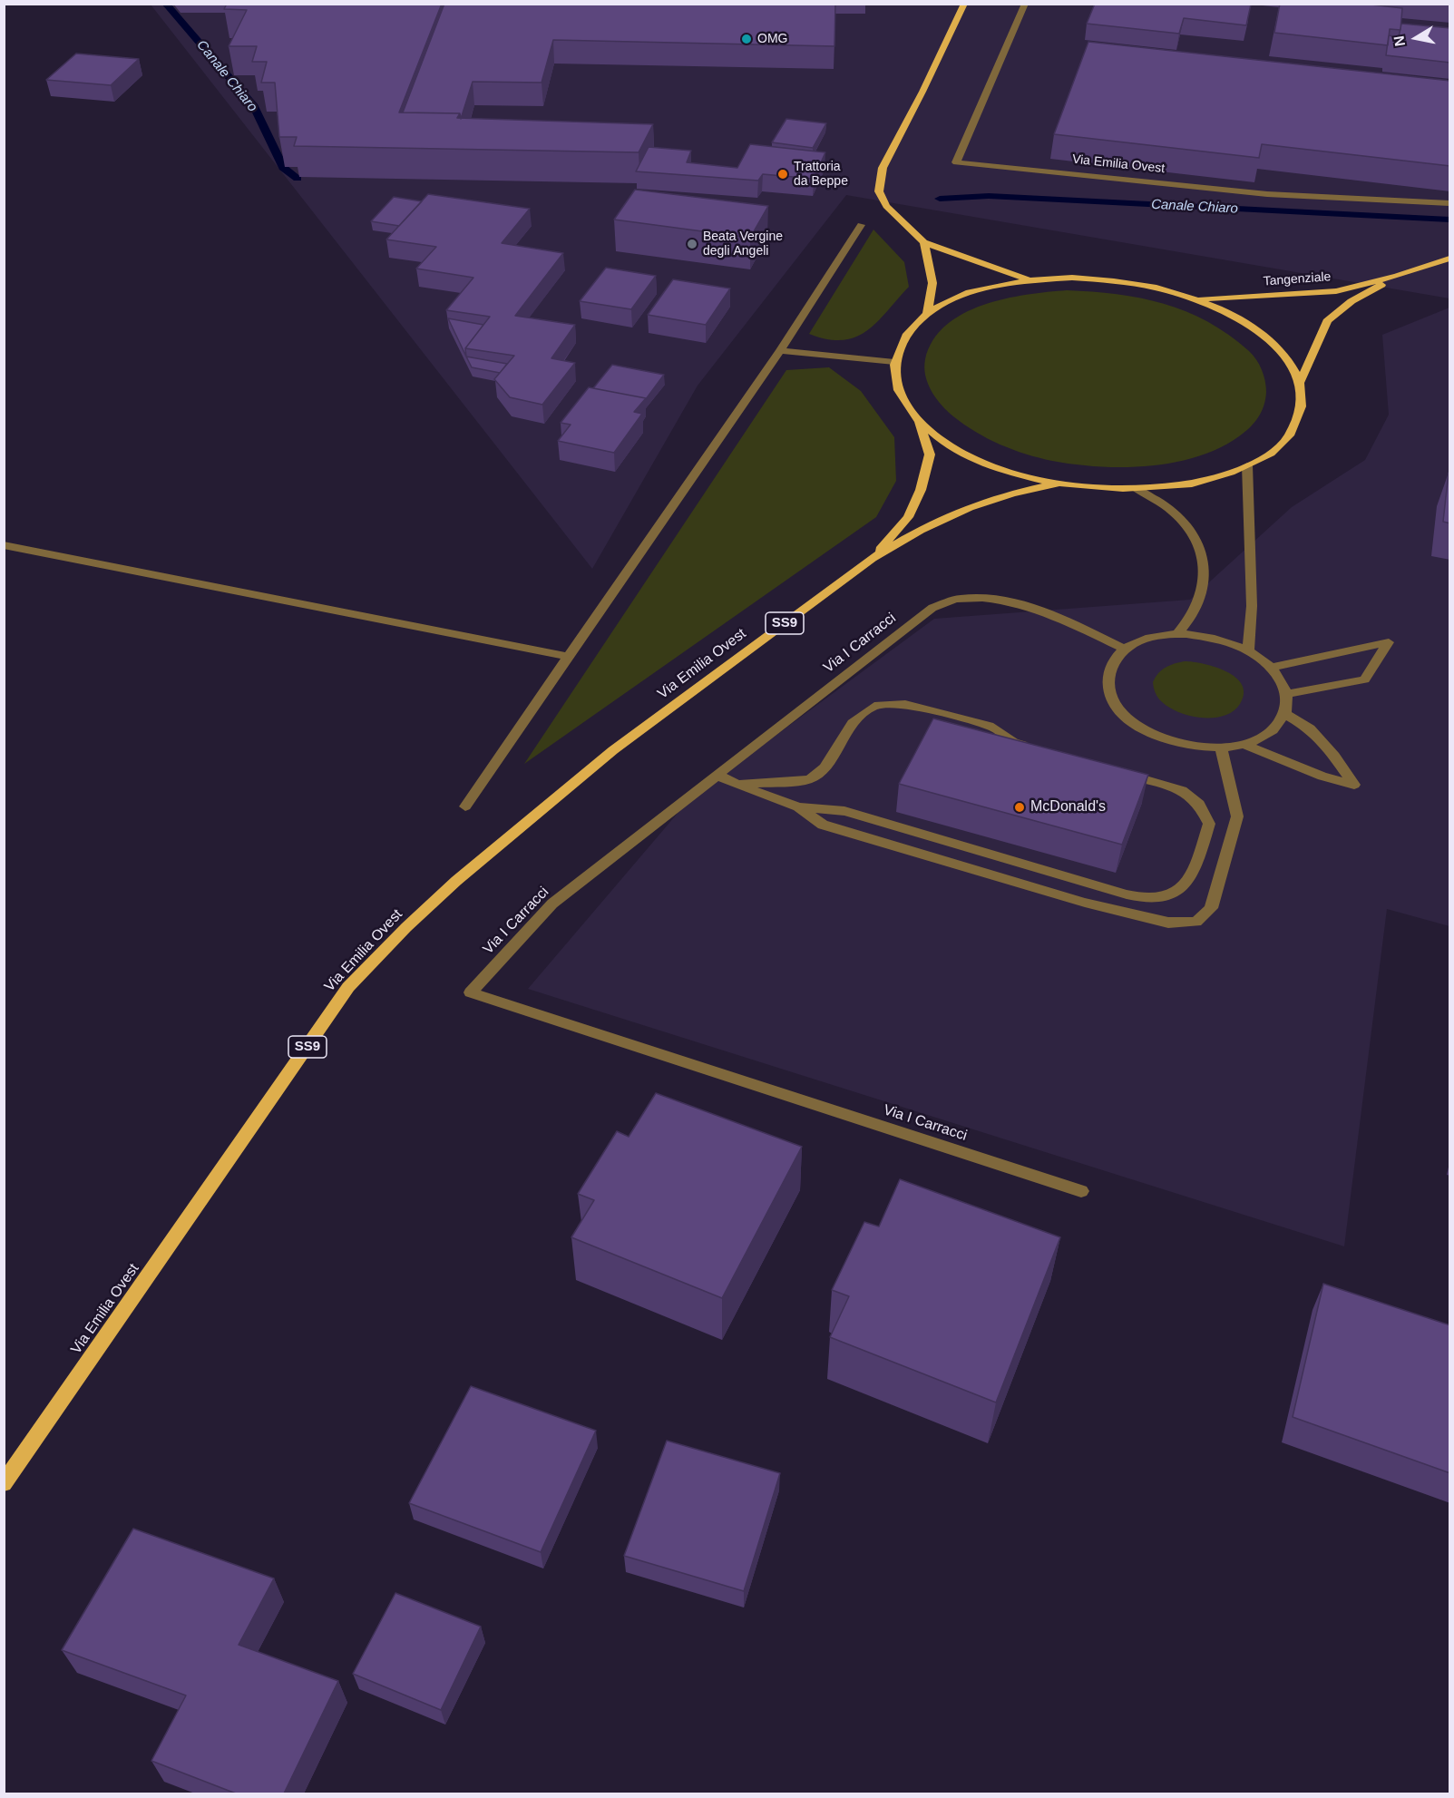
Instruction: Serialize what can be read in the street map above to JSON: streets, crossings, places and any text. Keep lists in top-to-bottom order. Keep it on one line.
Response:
{"streets":{"main road":["Via Emilia Ovest","Tangenziale","SS9"],"street":["Via I Carracci"]},"water":["Canale Chiaro"],"places":["OMG","Trattoria da Beppe","Beata Vergine degli Angeli","McDonald's"],"north":"left"}
